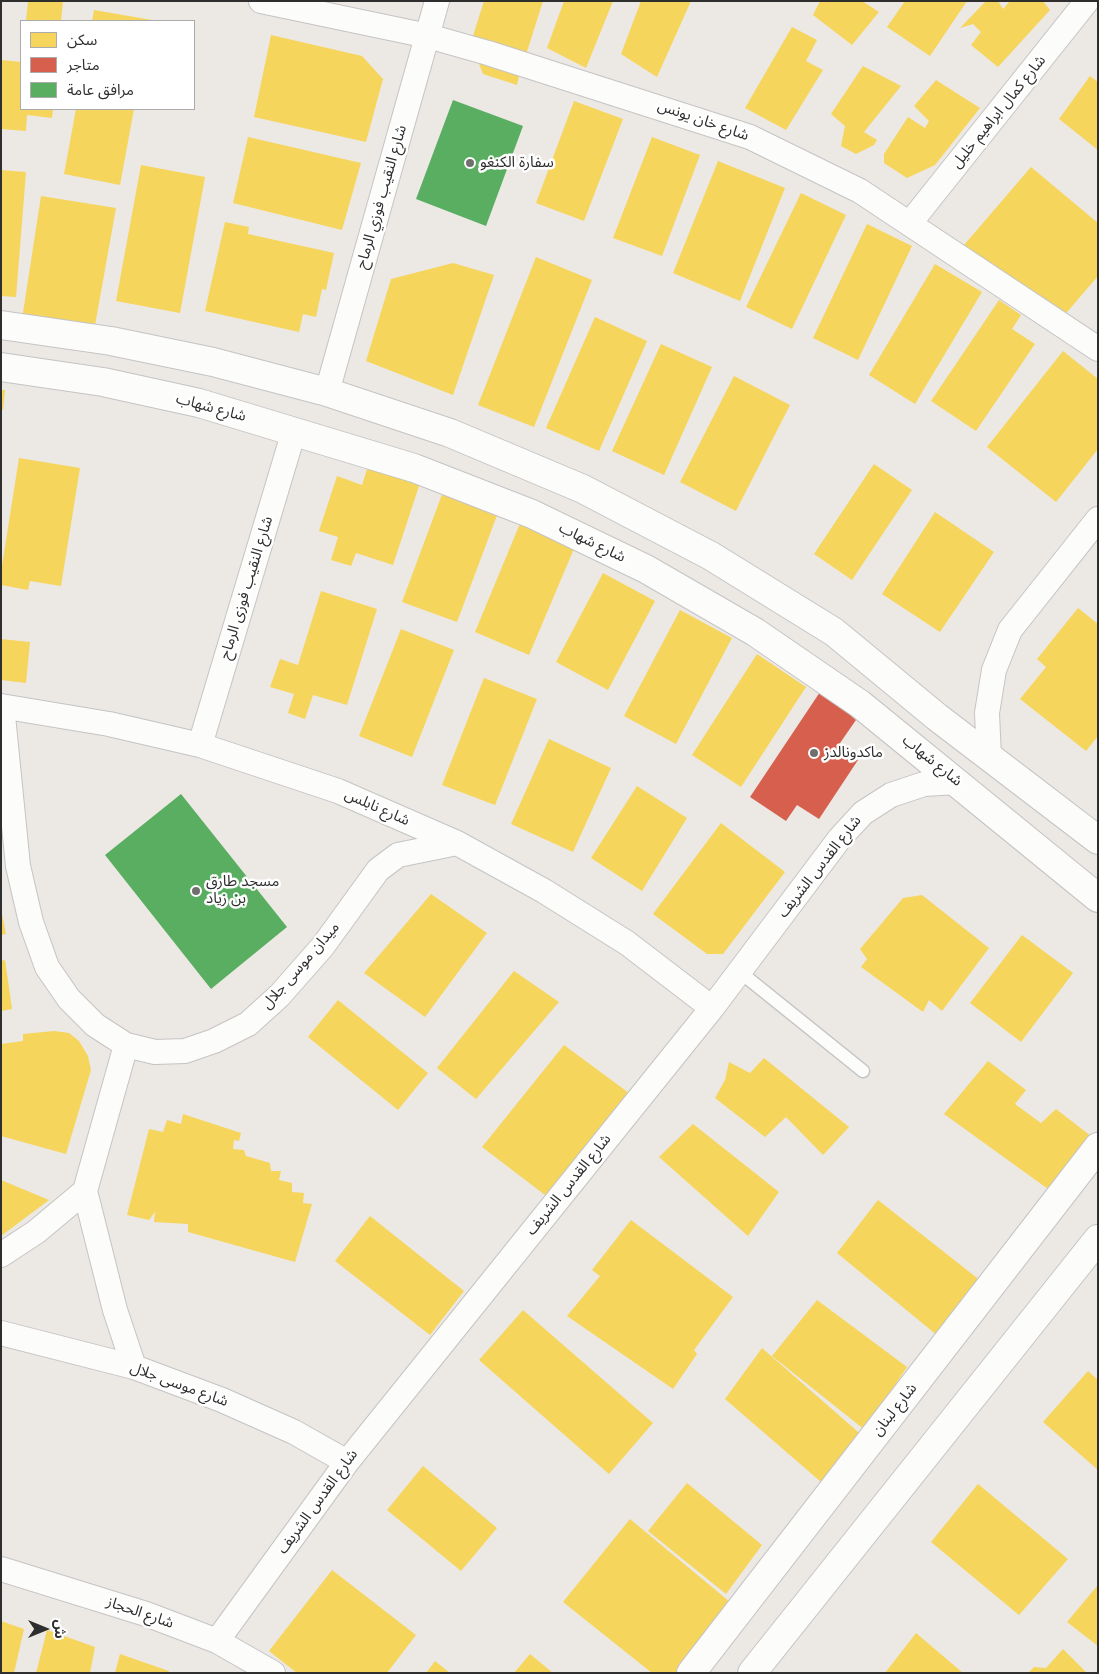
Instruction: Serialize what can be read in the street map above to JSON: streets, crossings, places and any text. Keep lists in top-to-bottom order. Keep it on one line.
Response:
{"streets":{"street":["شارع كمال ابراهيم خليل","شارع خان يونس","شارع النقيب فوزي الرماح","شارع شهاب","شارع النقيب فوزى الرماح","شارع نابلس","شارع القدس الشريف","ميدان موسى جلال","شارع موسى جلال","شارع لبنان","شارع الحجاز"]},"crossings":[["شارع كمال ابراهيم خليل","شارع خان يونس"],["شارع خان يونس","شارع النقيب فوزي الرماح"],["شارع شهاب","شارع النقيب فوزى الرماح"],["شارع شهاب","شارع القدس الشريف"],["شارع النقيب فوزى الرماح","شارع نابلس"],["شارع نابلس","شارع القدس الشريف"],["شارع نابلس","ميدان موسى جلال"],["شارع القدس الشريف","شارع موسى جلال"],["شارع القدس الشريف","شارع الحجاز"]],"places":["سفارة الكنغو","ماكدونالدز","مسجد طارق بن زياد"],"legend":["سكن","متاجر","مرافق عامة"],"north":"right"}
